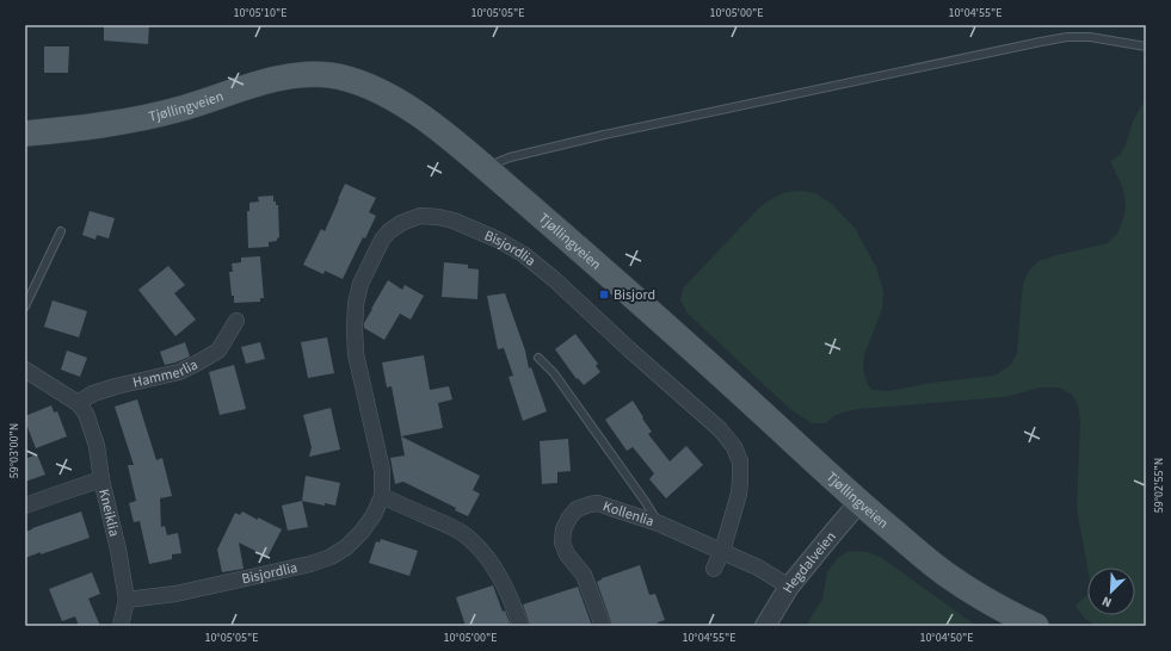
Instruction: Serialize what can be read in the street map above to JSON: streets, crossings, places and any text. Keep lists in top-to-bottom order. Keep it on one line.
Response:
{"streets":{"main road":["Tjøllingveien"],"street":["Bisjordlia","Hammerlia","Kneiklia","Kollenlia","Hegdalveien"]},"crossings":[["Tjøllingveien","Hegdalveien"],["Bisjordlia","Kneiklia"],["Bisjordlia","Kollenlia"],["Kollenlia","Hegdalveien"]],"places":{"transit":["Bisjord"]},"north":"bottom left","coordinates":["10°05'10\"E","10°05'05\"E","10°05'00\"E","10°04'55\"E","59°03'00\"N","59°02'55\"N","10°04'50\"E"]}
